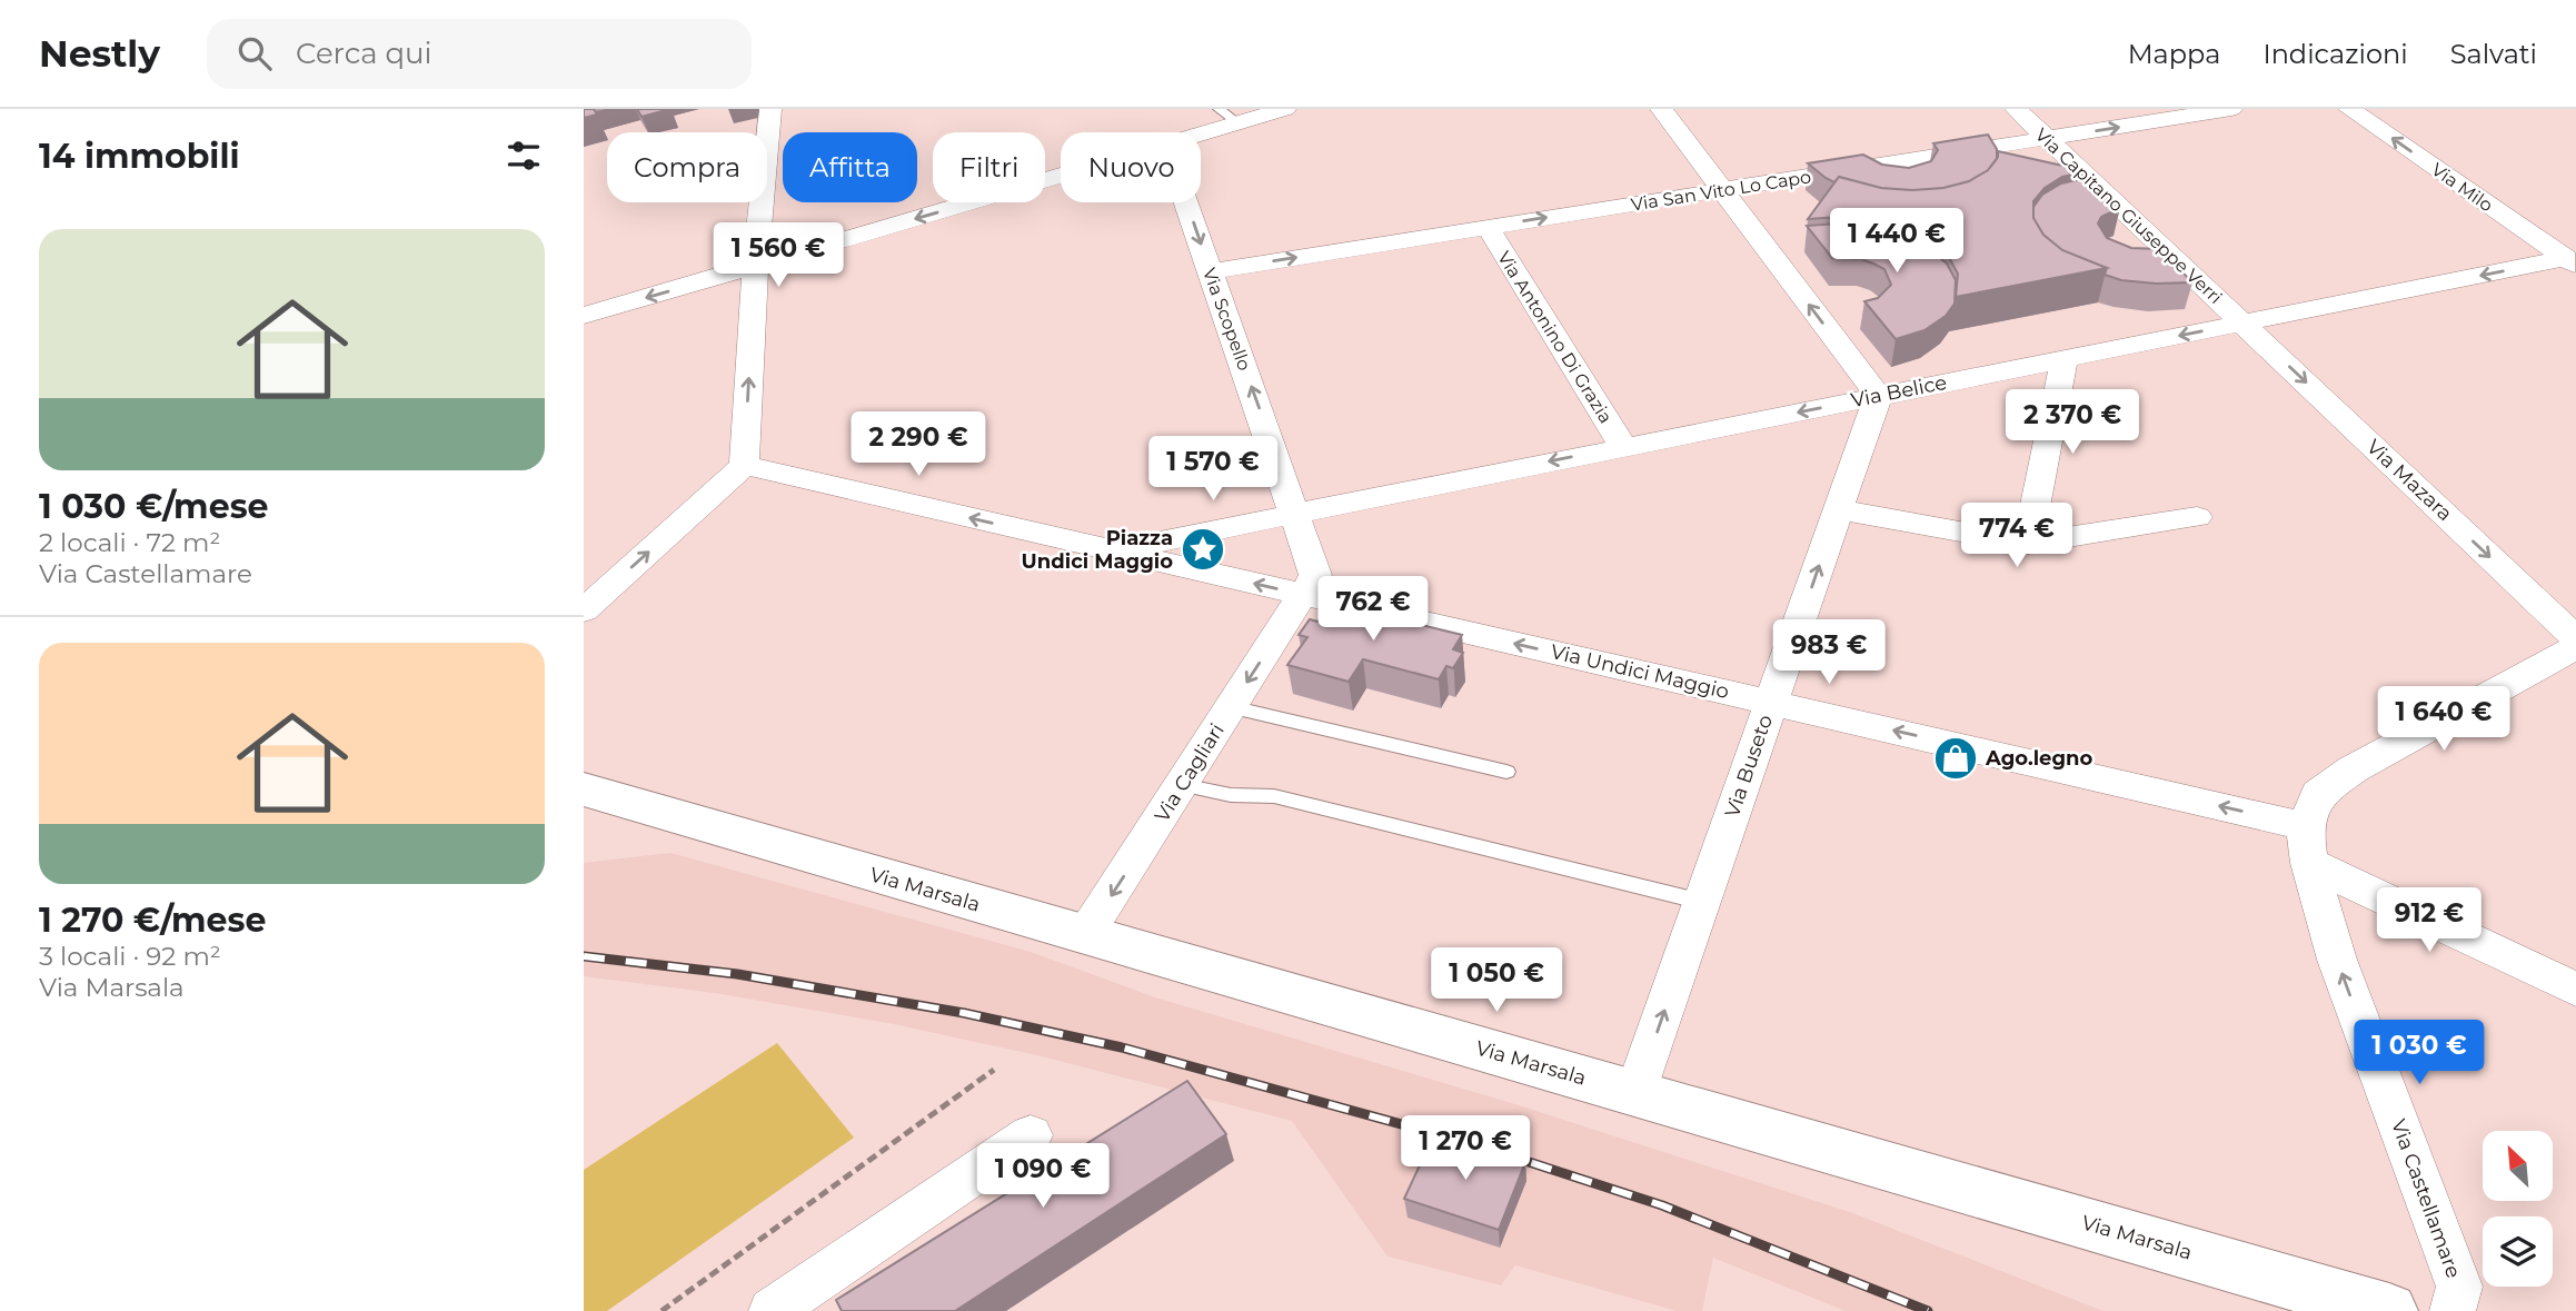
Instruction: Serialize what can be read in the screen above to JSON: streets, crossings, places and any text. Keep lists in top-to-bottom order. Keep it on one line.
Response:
{"streets":{"main road":["Via Marsala"],"street":["Via Milo","Via San Vito Lo Capo","Via Capitano Giuseppe Verri","Via Scopello","Via Antonino Di Grazia","Via Belice","Via Mazara","Via Undici Maggio","Via Buseto","Via Cagliari","Via Castellamare"]},"crossings":[["Via Milo","Via Belice"],["Via San Vito Lo Capo","Via Capitano Giuseppe Verri"],["Via San Vito Lo Capo","Via Scopello"],["Via San Vito Lo Capo","Via Antonino Di Grazia"],["Via Capitano Giuseppe Verri","Via Belice"],["Via Capitano Giuseppe Verri","Via Mazara"],["Via Scopello","Via Belice"],["Via Scopello","Via Undici Maggio"],["Via Scopello","Via Cagliari"],["Via Antonino Di Grazia","Via Belice"],["Via Belice","Via Mazara"],["Via Belice","Via Undici Maggio"],["Via Belice","Via Buseto"],["Via Undici Maggio","Via Buseto"],["Via Undici Maggio","Via Cagliari"],["Via Undici Maggio","Via Castellamare"],["Via Buseto","Via Marsala"],["Via Cagliari","Via Marsala"]],"one_way":["Via Milo","Via San Vito Lo Capo","Via Belice","Via Mazara","Via Undici Maggio","Via Buseto","Via Cagliari","Via Castellamare"],"places":{"place":["Piazza Undici Maggio"],"shop":["Ago.legno"]},"north":"top left","page":{"header":"Nestly","search":"Cerca qui","nav":["Mappa","Indicazioni","Salvati"],"heading":"14 immobili","chip":["Compra","Affitta","Filtri","Nuovo"],"list":[{"name":"1 030 €/mese","note":"2 locali · 72 m² · Via Castellamare"},{"name":"1 270 €/mese","note":"3 locali · 92 m² · Via Marsala"}],"price":["1 440 €","1 560 €","2 370 €","2 290 €","1 570 €","774 €","762 €","983 €","1 640 €","912 €","1 050 €","1 030 €","1 270 €","1 090 €"]}}
